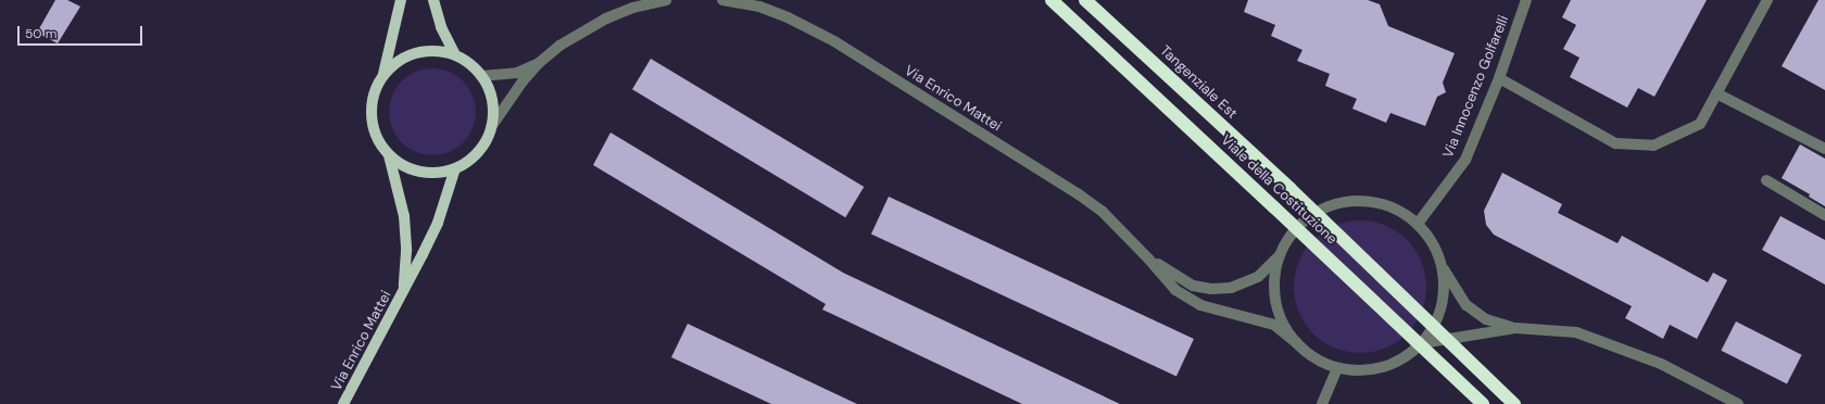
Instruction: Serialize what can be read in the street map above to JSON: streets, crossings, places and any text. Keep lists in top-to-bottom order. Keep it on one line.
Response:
{"streets":{"highway":["Tangenziale Est","Viale della Costituzione"],"main road":["Via Enrico Mattei"],"street":["Via Innocenzo Golfarelli"]},"crossings":[["Tangenziale Est","Viale della Costituzione"]],"scale_bar":"50 m"}
